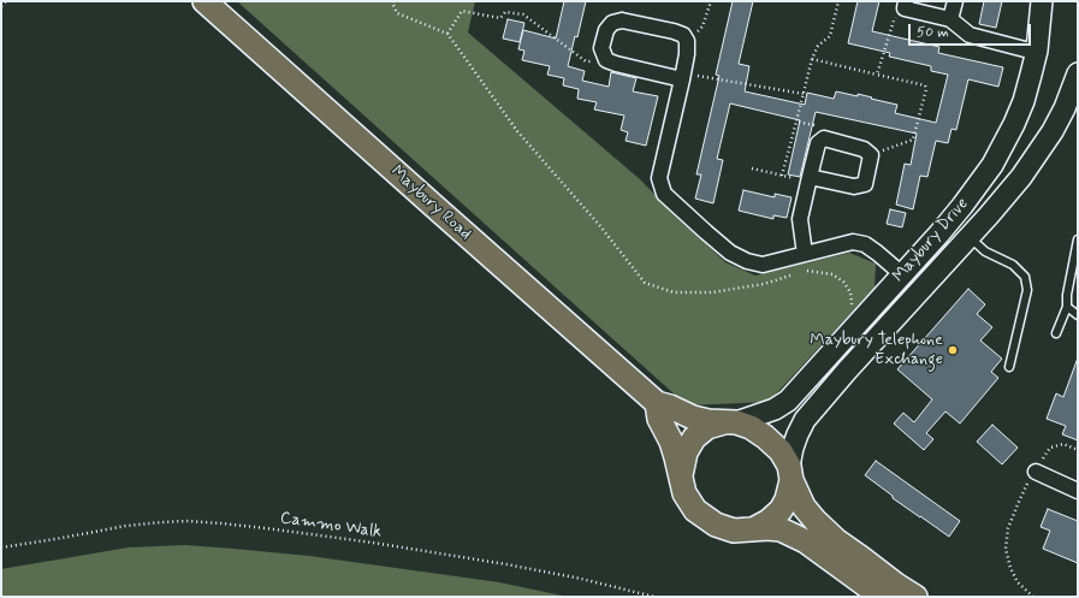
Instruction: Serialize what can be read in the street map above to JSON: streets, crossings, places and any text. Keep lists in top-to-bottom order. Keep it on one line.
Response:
{"streets":{"main road":["Maybury Road"],"street":["Maybury Drive"],"path":["Cammo Walk"]},"crossings":[["Maybury Road","Maybury Drive"]],"places":["Maybury Telephone Exchange"],"scale_bar":"50 m"}
